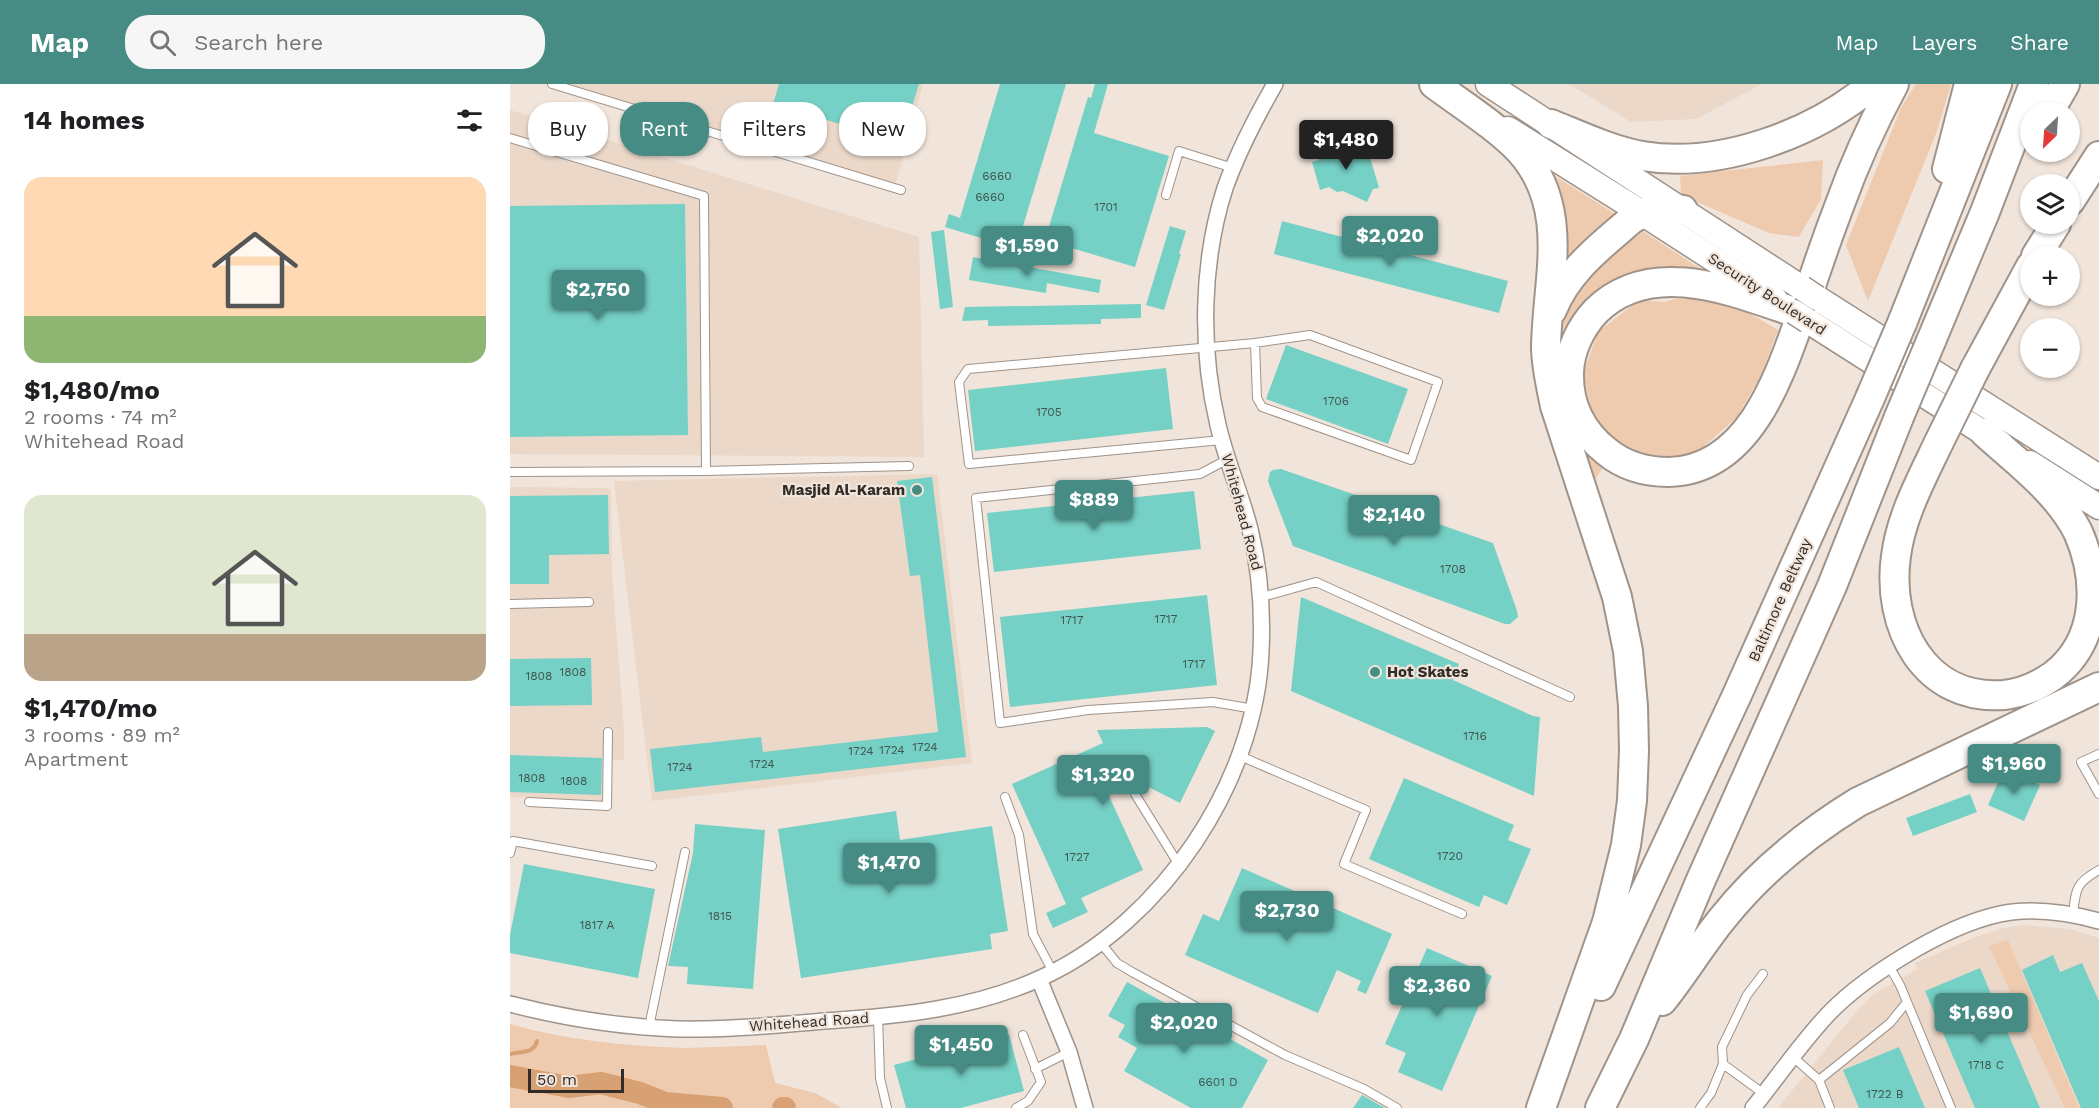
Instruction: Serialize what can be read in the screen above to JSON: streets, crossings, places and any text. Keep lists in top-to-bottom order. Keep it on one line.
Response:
{"streets":{"highway":["Baltimore Beltway"],"main road":["Security Boulevard"],"street":["Whitehead Road"]},"places":["Masjid Al-Karam","Hot Skates"],"house_numbers":["6660","6660","1701","1706","1705","1708","1717","1717","1717","1808","1808","1716","1724","1724","1724","1724","1724","1808","1808","1720","1727","1815","1817 A","1718 C","6601 D","1722 B"],"scale_bar":"50 m","north":"bottom left","page":{"header":"Map","search":"Search here","nav":["Map","Layers","Share"],"heading":"14 homes","map_buttons":["+","−"],"chip":["Buy","Rent","Filters","New"],"price":["$1,480","$2,020","$1,590","$2,750","$889","$2,140","$1,960","$1,320","$1,470","$2,730","$2,360","$1,690","$2,020","$1,450"],"list":[{"name":"$1,480/mo","note":"2 rooms · 74 m² · Whitehead Road"},{"name":"$1,470/mo","note":"3 rooms · 89 m² · Apartment"}],"scale":"50 m"}}
